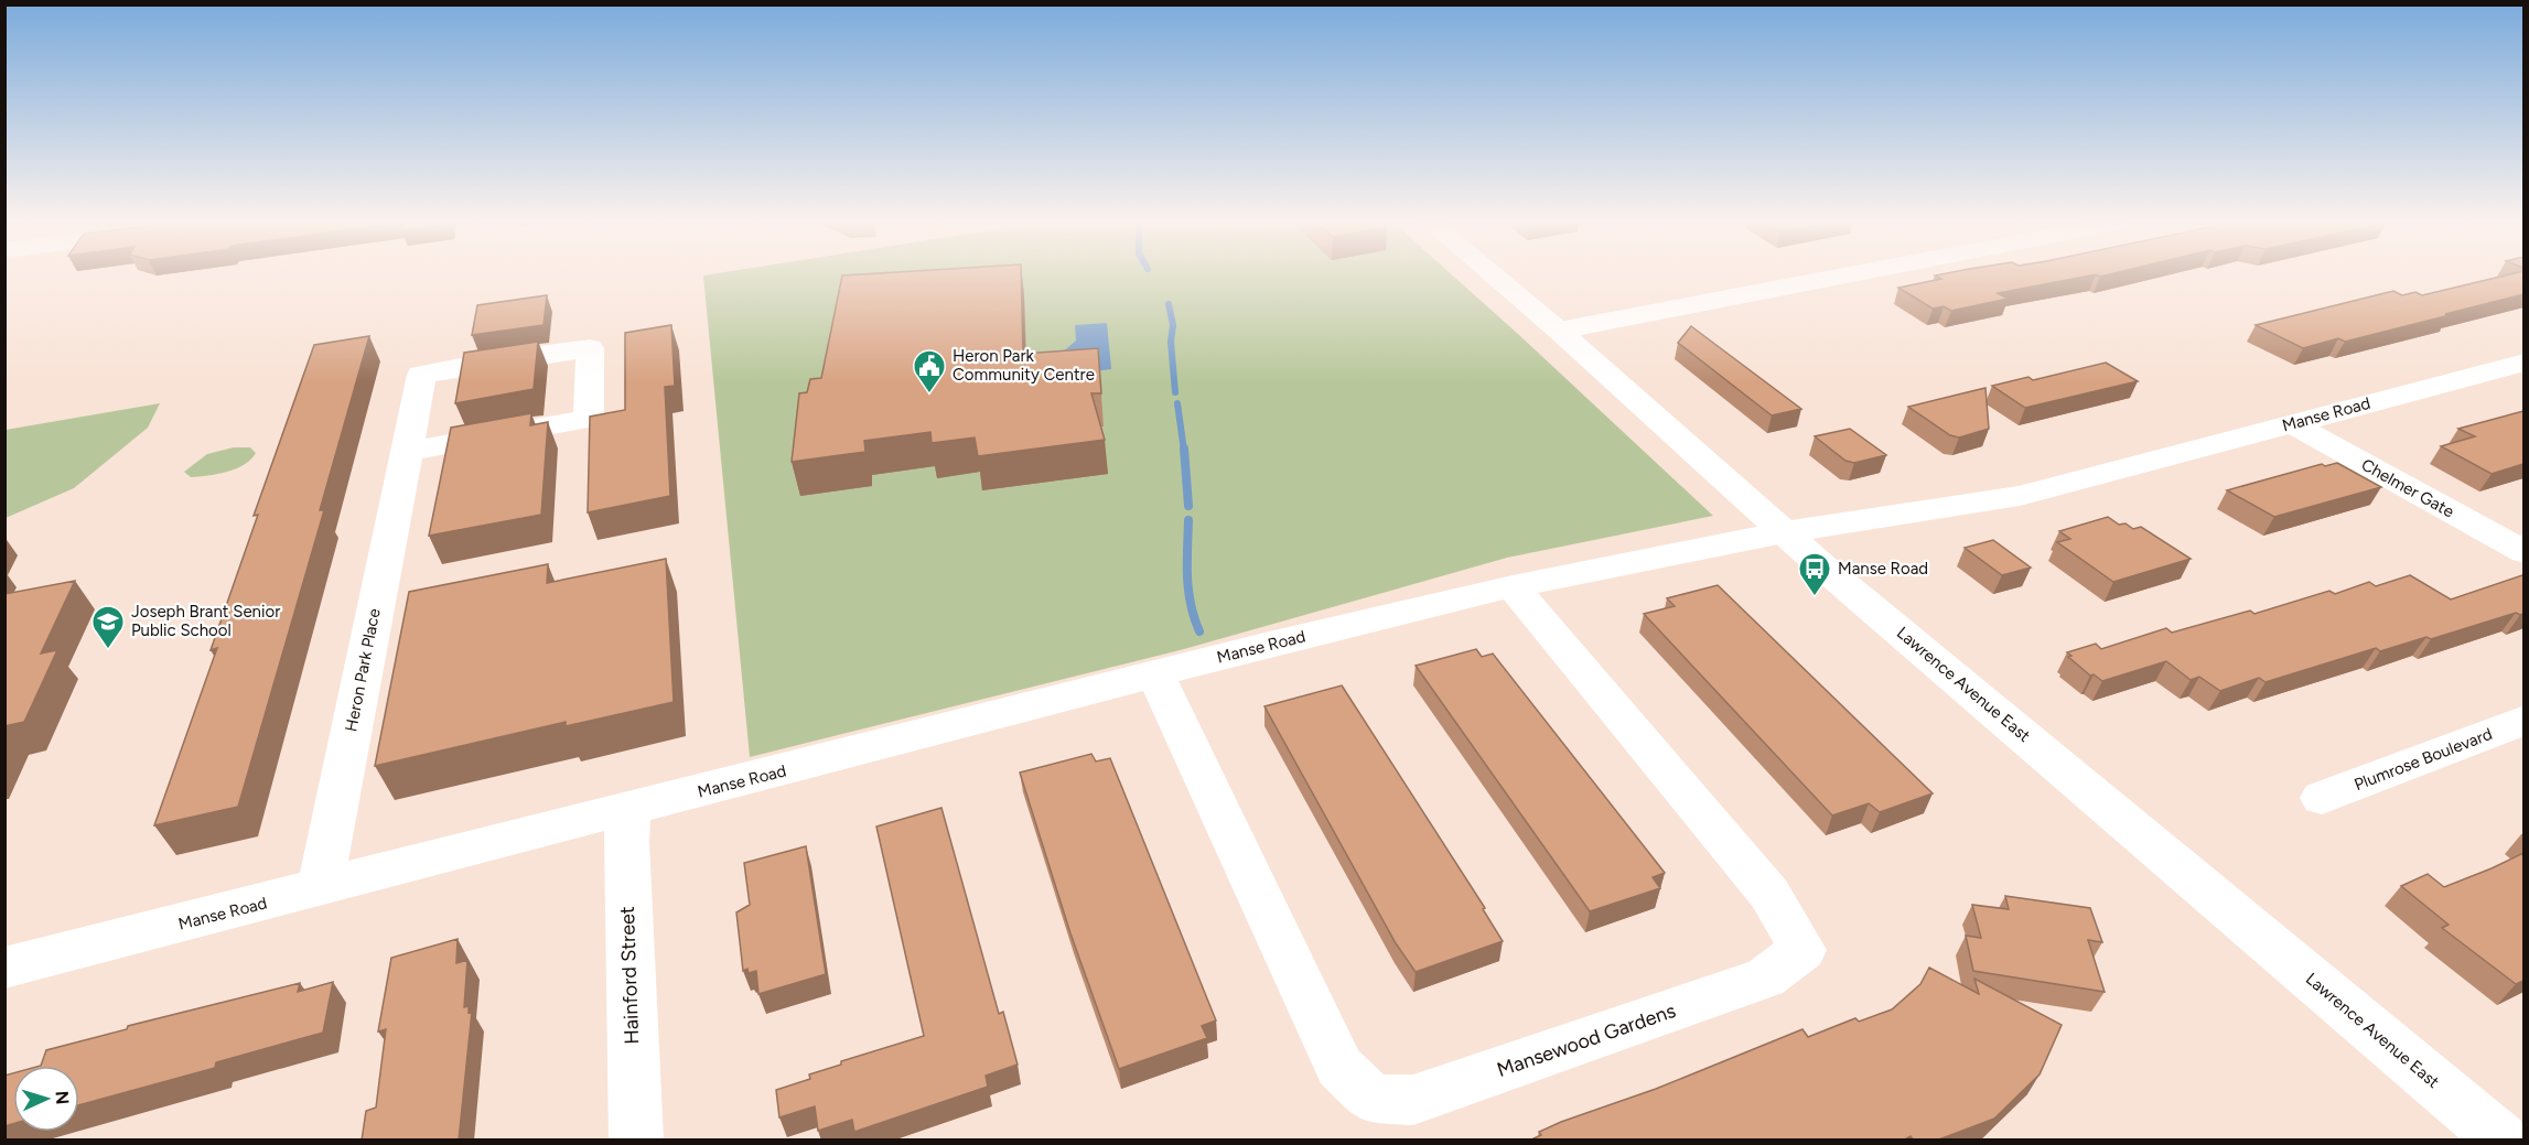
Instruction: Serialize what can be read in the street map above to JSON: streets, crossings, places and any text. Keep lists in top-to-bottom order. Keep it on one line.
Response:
{"streets":{"street":["Manse Road","Chelmer Gate","Heron Park Place","Lawrence Avenue East","Plumrose Boulevard","Hainford Street","Mansewood Gardens"]},"crossings":[["Manse Road","Chelmer Gate"],["Manse Road","Heron Park Place"],["Manse Road","Lawrence Avenue East"],["Manse Road","Hainford Street"],["Manse Road","Mansewood Gardens"]],"places":{"public building":["Heron Park Community Centre"],"bus stop":["Manse Road"],"school or university":["Joseph Brant Senior Public School"]},"north":"right"}
